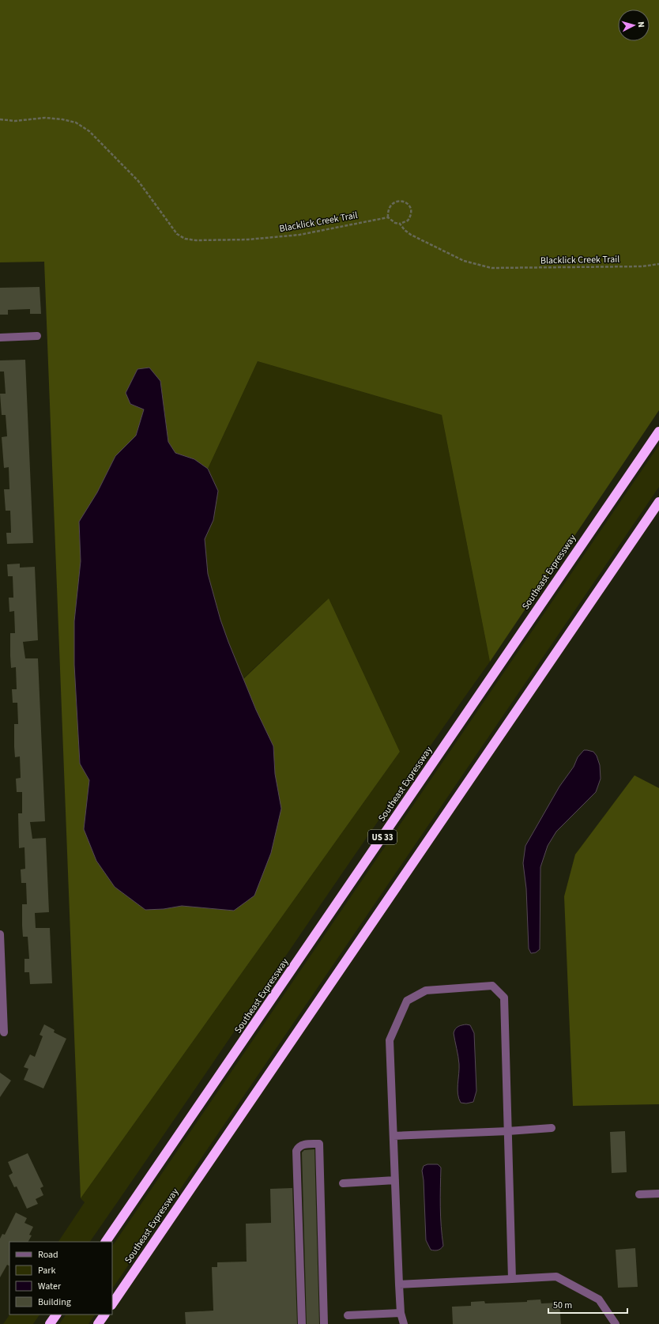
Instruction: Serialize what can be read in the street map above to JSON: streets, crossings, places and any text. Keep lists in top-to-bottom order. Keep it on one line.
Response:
{"streets":{"highway":["Southeast Expressway","US 33"],"path":["Blacklick Creek Trail"]},"legend":["Road","Park","Water","Building"],"scale_bar":"50 m","north":"right"}
